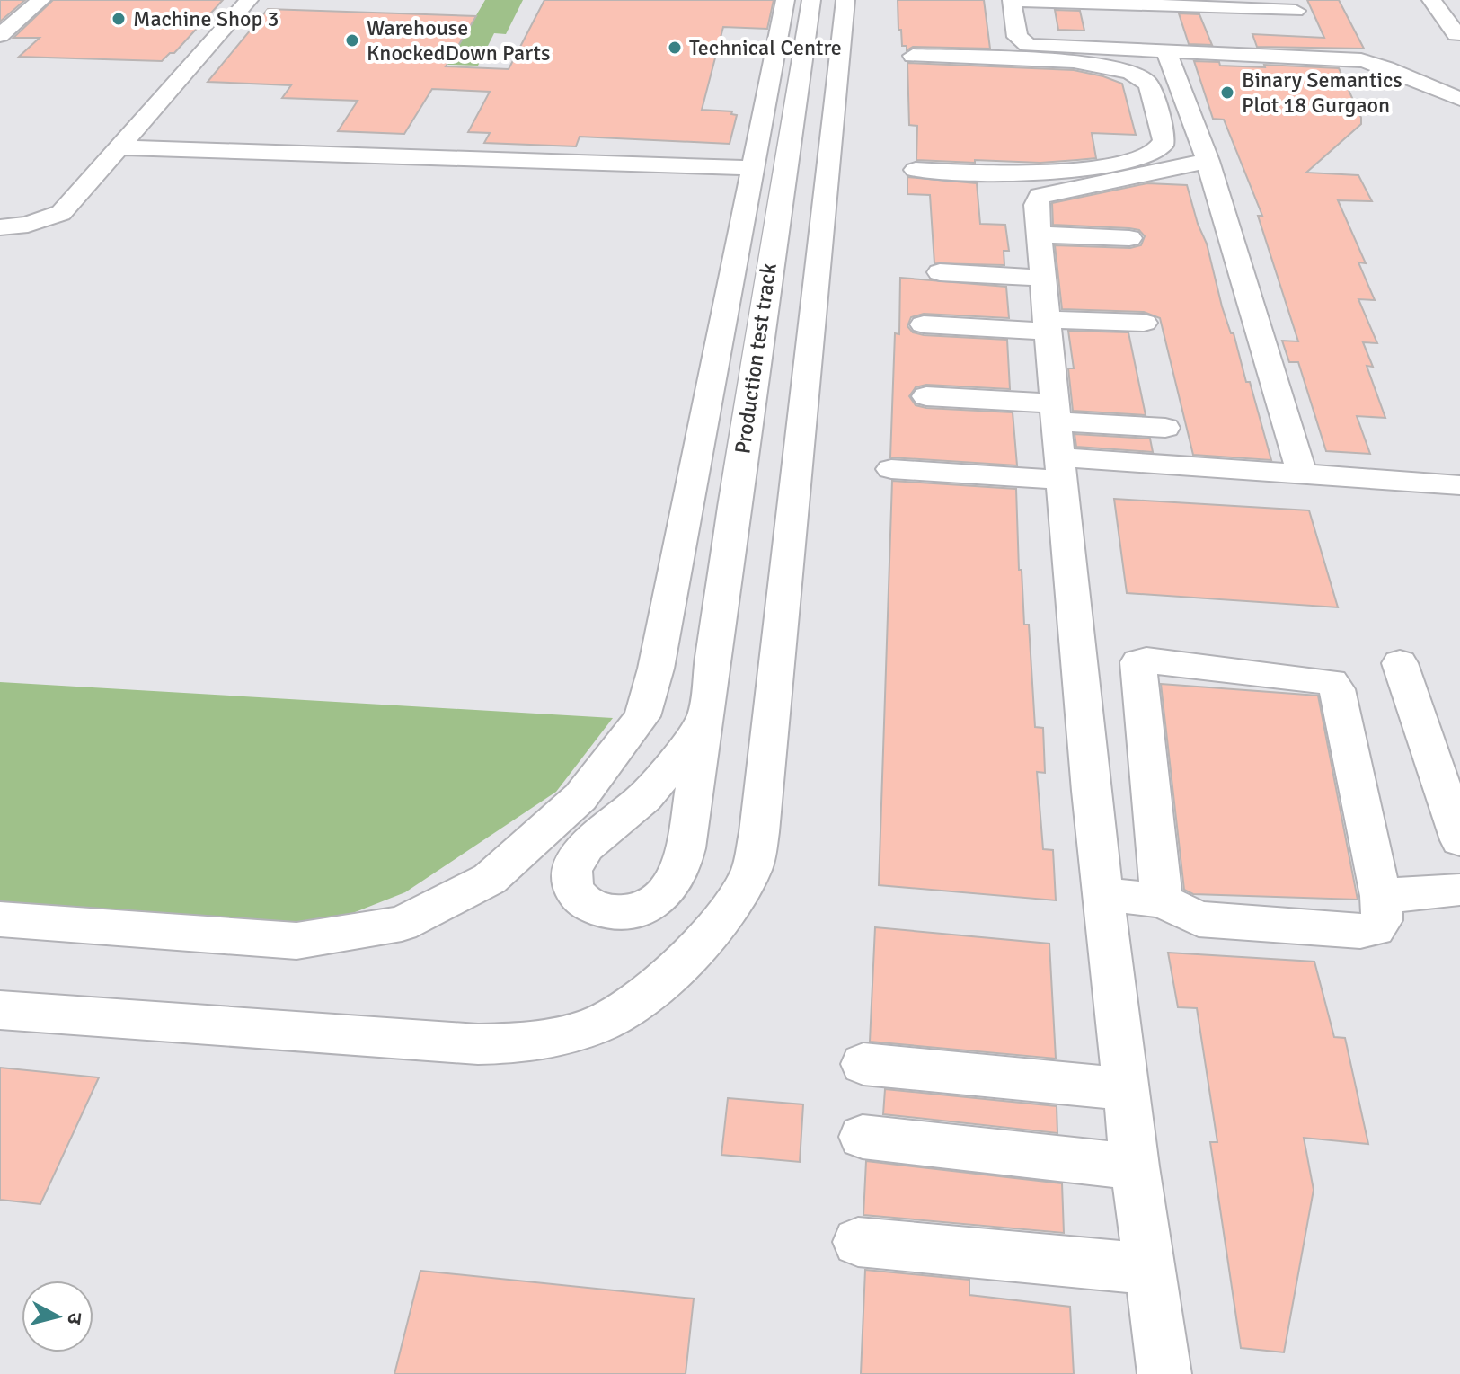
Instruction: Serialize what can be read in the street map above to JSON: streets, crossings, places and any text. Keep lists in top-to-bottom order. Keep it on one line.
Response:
{"streets":{"street":["Production test track"]},"places":["Machine Shop 3","Warehouse KnockedDown Parts","Technical Centre","Binary Semantics Plot 18 Gurgaon"],"north":"right"}
